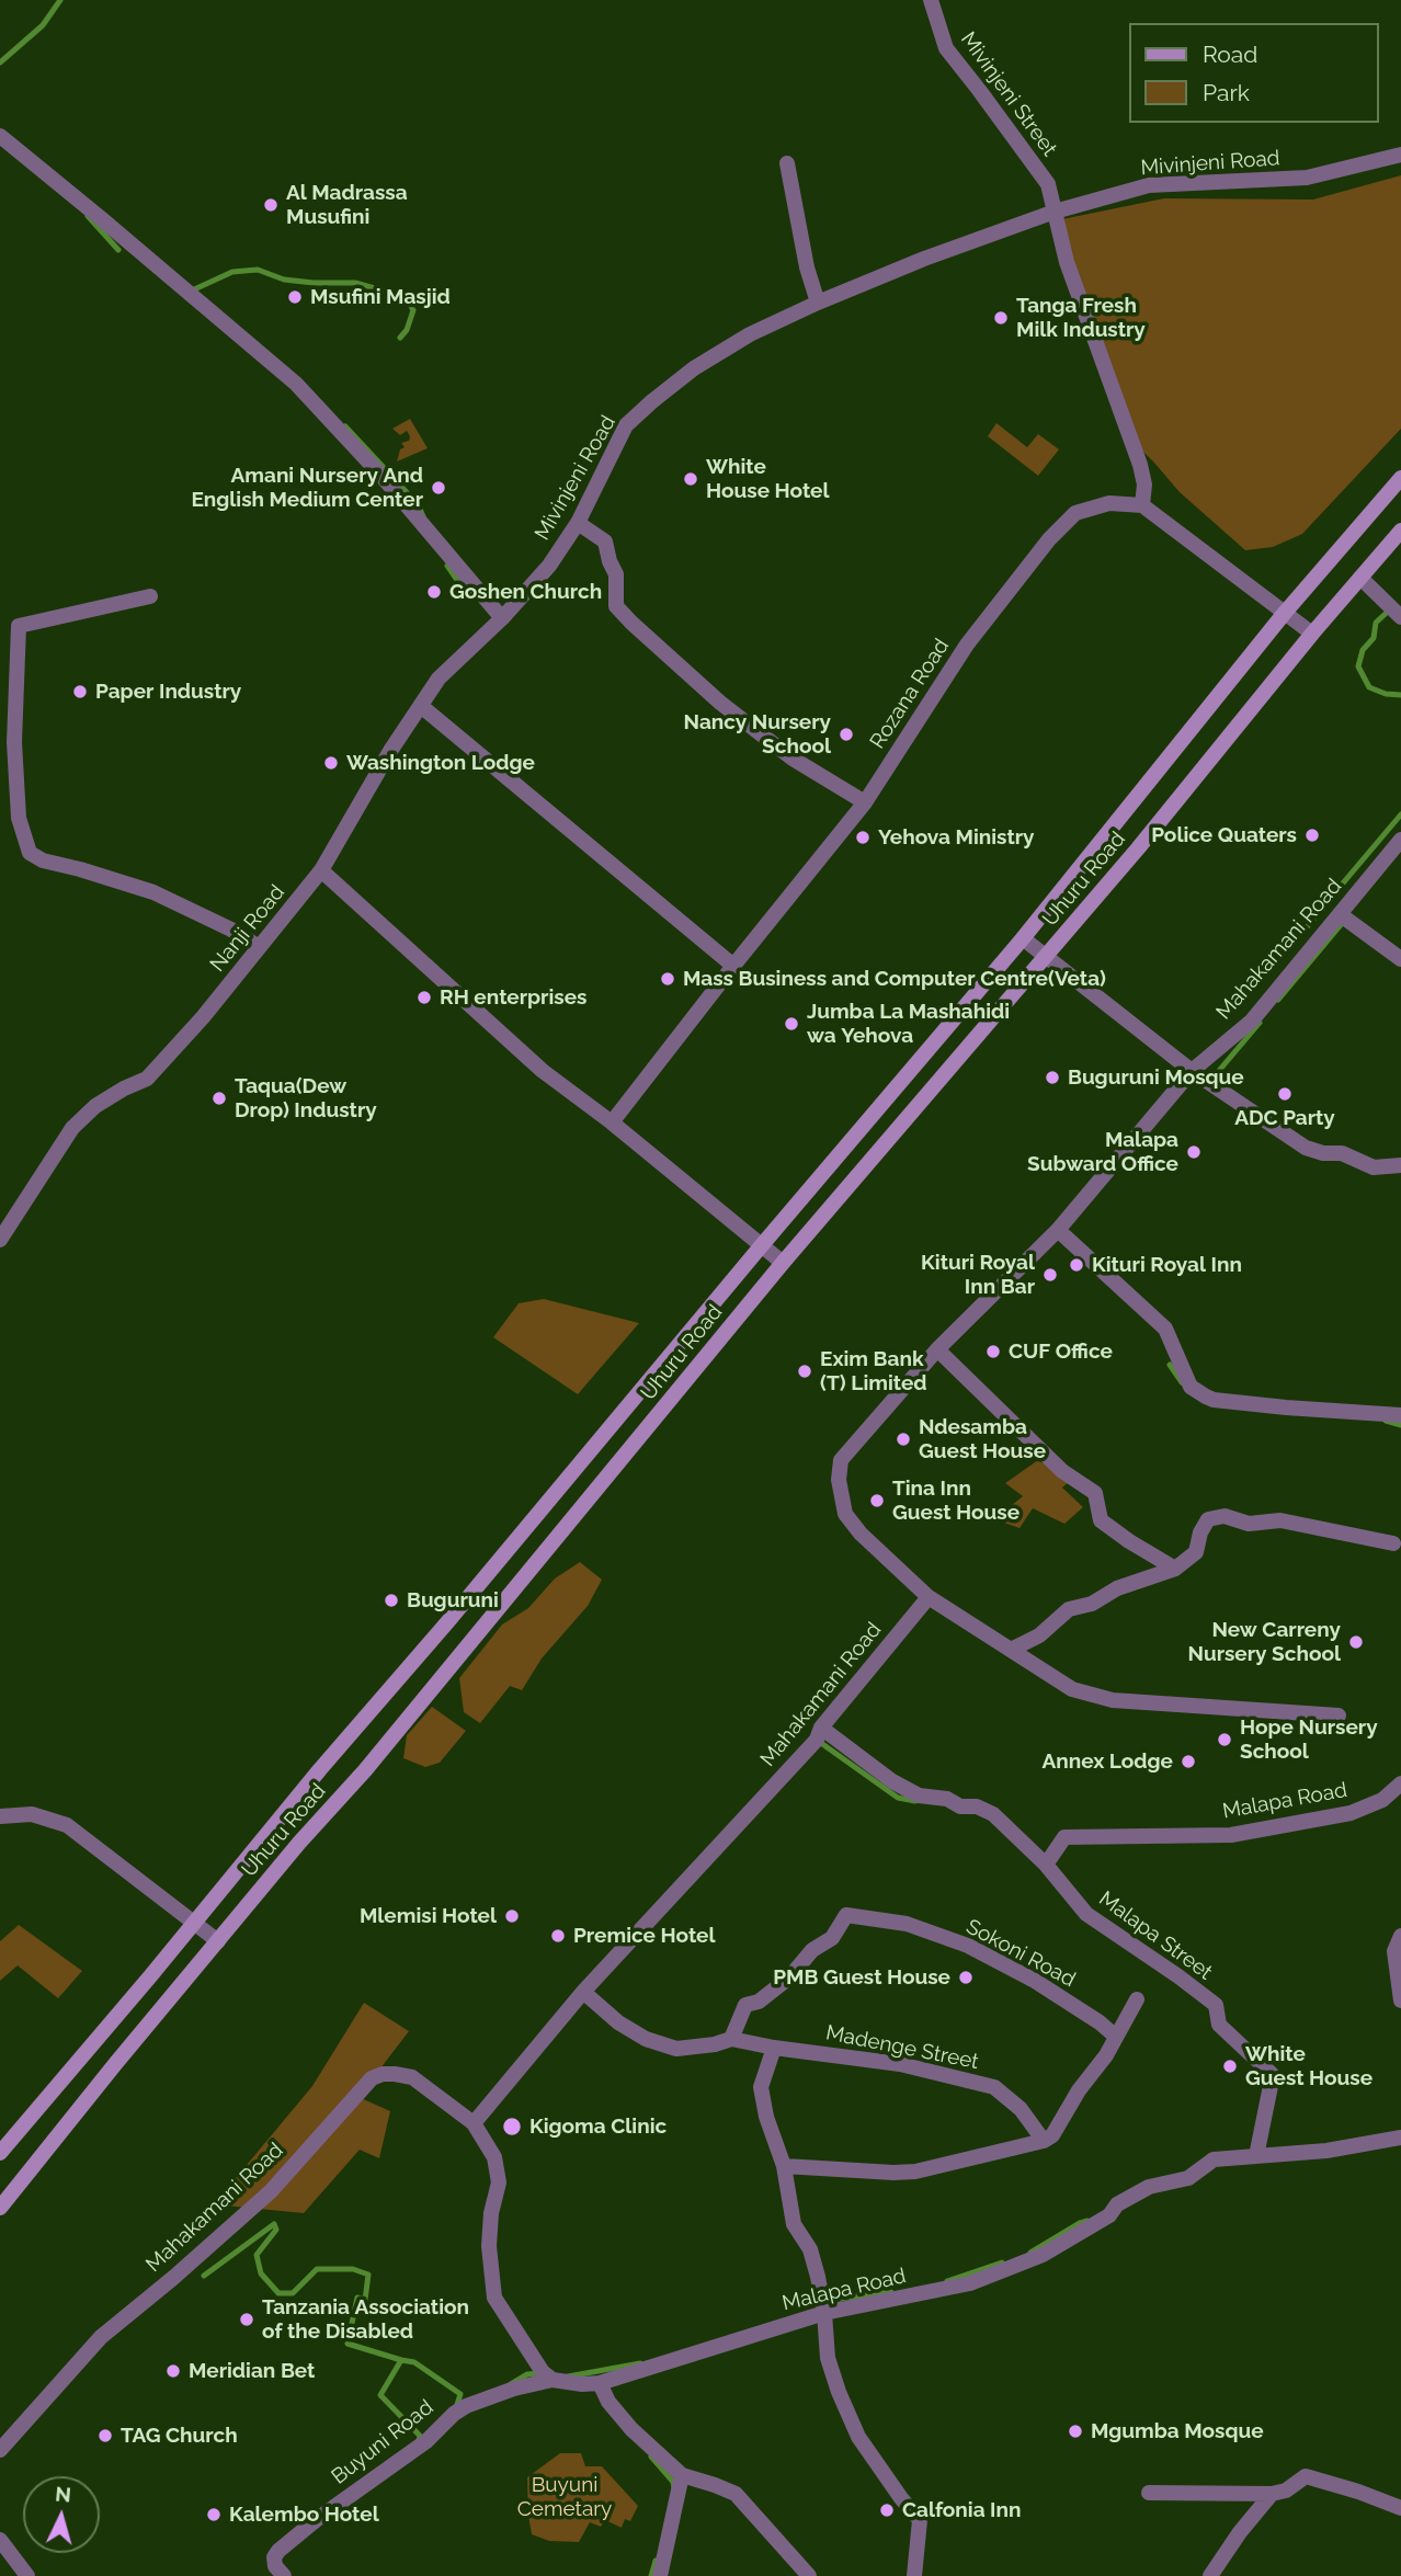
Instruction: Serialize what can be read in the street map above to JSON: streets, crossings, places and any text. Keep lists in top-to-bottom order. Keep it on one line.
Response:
{"streets":{"main road":["Uhuru Road"],"street":["Mivinjeni Street","Mivinjeni Road","Rozana Road","Nanji Road","Mahakamani Road","Malapa Road","Malapa Street","Sokoni Road","Madenge Street","Buyuni Road"]},"crossings":[["Mivinjeni Street","Mivinjeni Road"],["Mivinjeni Street","Rozana Road"],["Mivinjeni Road","Nanji Road"],["Mahakamani Road","Malapa Street"],["Mahakamani Road","Madenge Street"],["Malapa Road","Malapa Street"],["Malapa Road","Buyuni Road"],["Sokoni Road","Madenge Street"]],"parks":["Buyuni Cemetary"],"places":["Al Madrassa Musufini","Msufini Masjid","Tanga Fresh Milk Industry","White House Hotel","Amani Nursery And English Medium Center","Goshen Church","Paper Industry","Nancy Nursery School","Washington Lodge","Police Quaters","Yehova Ministry","Mass Business and Computer Centre(Veta)","RH enterprises","Jumba La Mashahidi wa Yehova","Buguruni Mosque","ADC Party","Taqua(Dew Drop) Industry","Malapa Subward Office","Kituri Royal Inn","Kituri Royal Inn Bar","CUF Office","Exim Bank (T) Limited","Ndesamba Guest House","Tina Inn Guest House","Buguruni","New Carreny Nursery School","Hope Nursery School","Annex Lodge","Mlemisi Hotel","Premice Hotel","PMB Guest House","White Guest House","Kigoma Clinic","Tanzania Association of the Disabled","Meridian Bet","Mgumba Mosque","TAG Church","Calfonia Inn","Kalembo Hotel"],"legend":["Road","Park"],"north":"top"}
